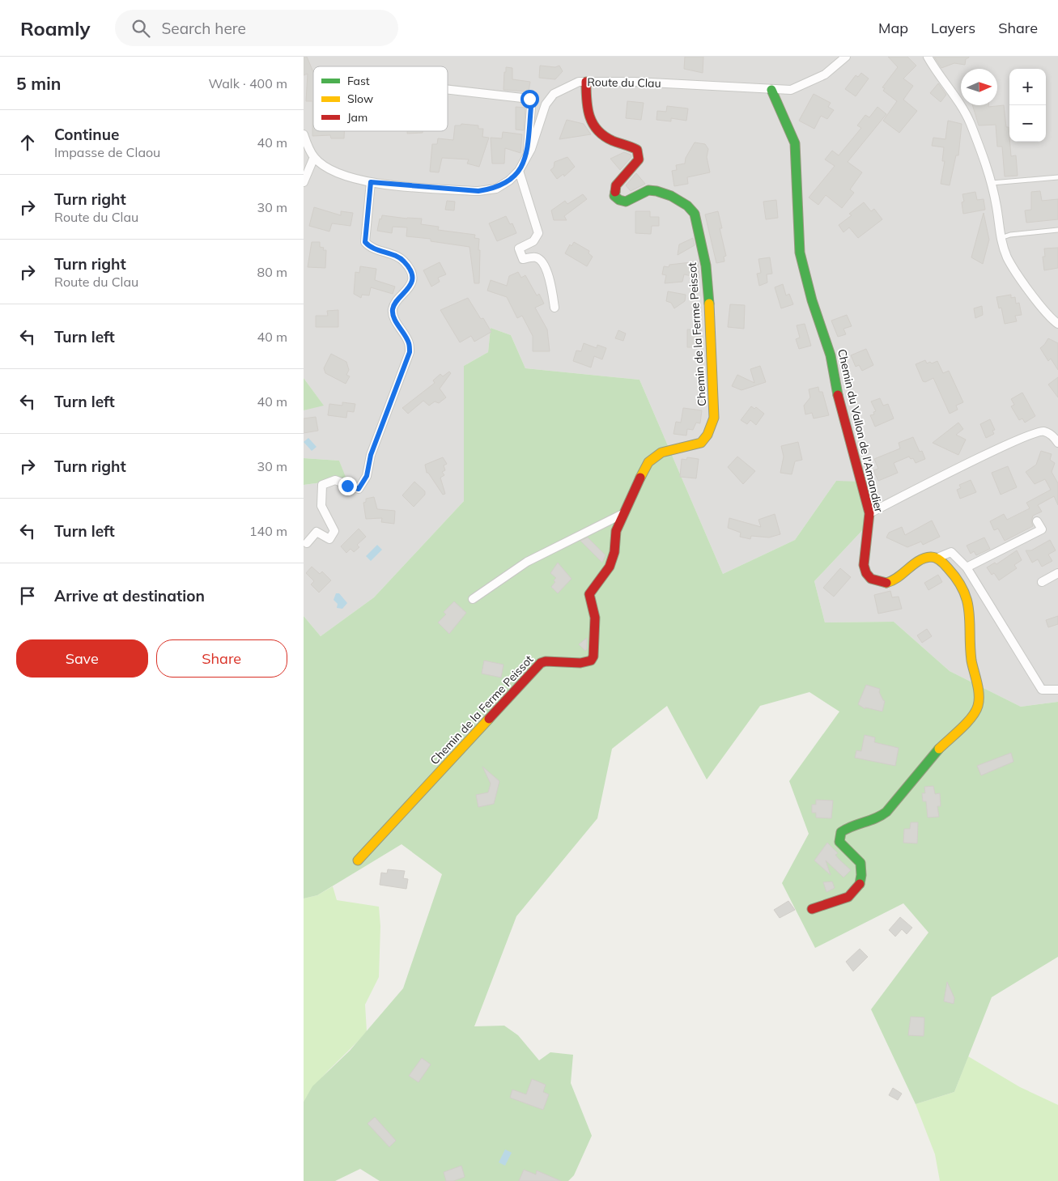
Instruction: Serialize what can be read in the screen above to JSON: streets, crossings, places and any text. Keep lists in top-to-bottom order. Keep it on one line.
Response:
{"streets":{"street":["Route du Clau","Chemin de la Ferme Peissot","Chemin du Vallon de l'Amandier"]},"crossings":[["Route du Clau","Chemin de la Ferme Peissot"],["Route du Clau","Chemin du Vallon de l'Amandier"]],"legend":["Fast","Slow","Jam"],"north":"right","page":{"header":"Roamly","search":"Search here","nav":["Map","Layers","Share"],"heading":["5 min","Walk · 400 m"],"map_buttons":["+","−"],"list":[["Continue","Impasse de Claou","40 m"],["Turn right","Route du Clau","30 m"],["Turn right","Route du Clau","80 m"],["Turn left","40 m"],["Turn left","40 m"],["Turn right","30 m"],["Turn left","140 m"],"Arrive at destination"],"buttons":["Save","Share"]}}
